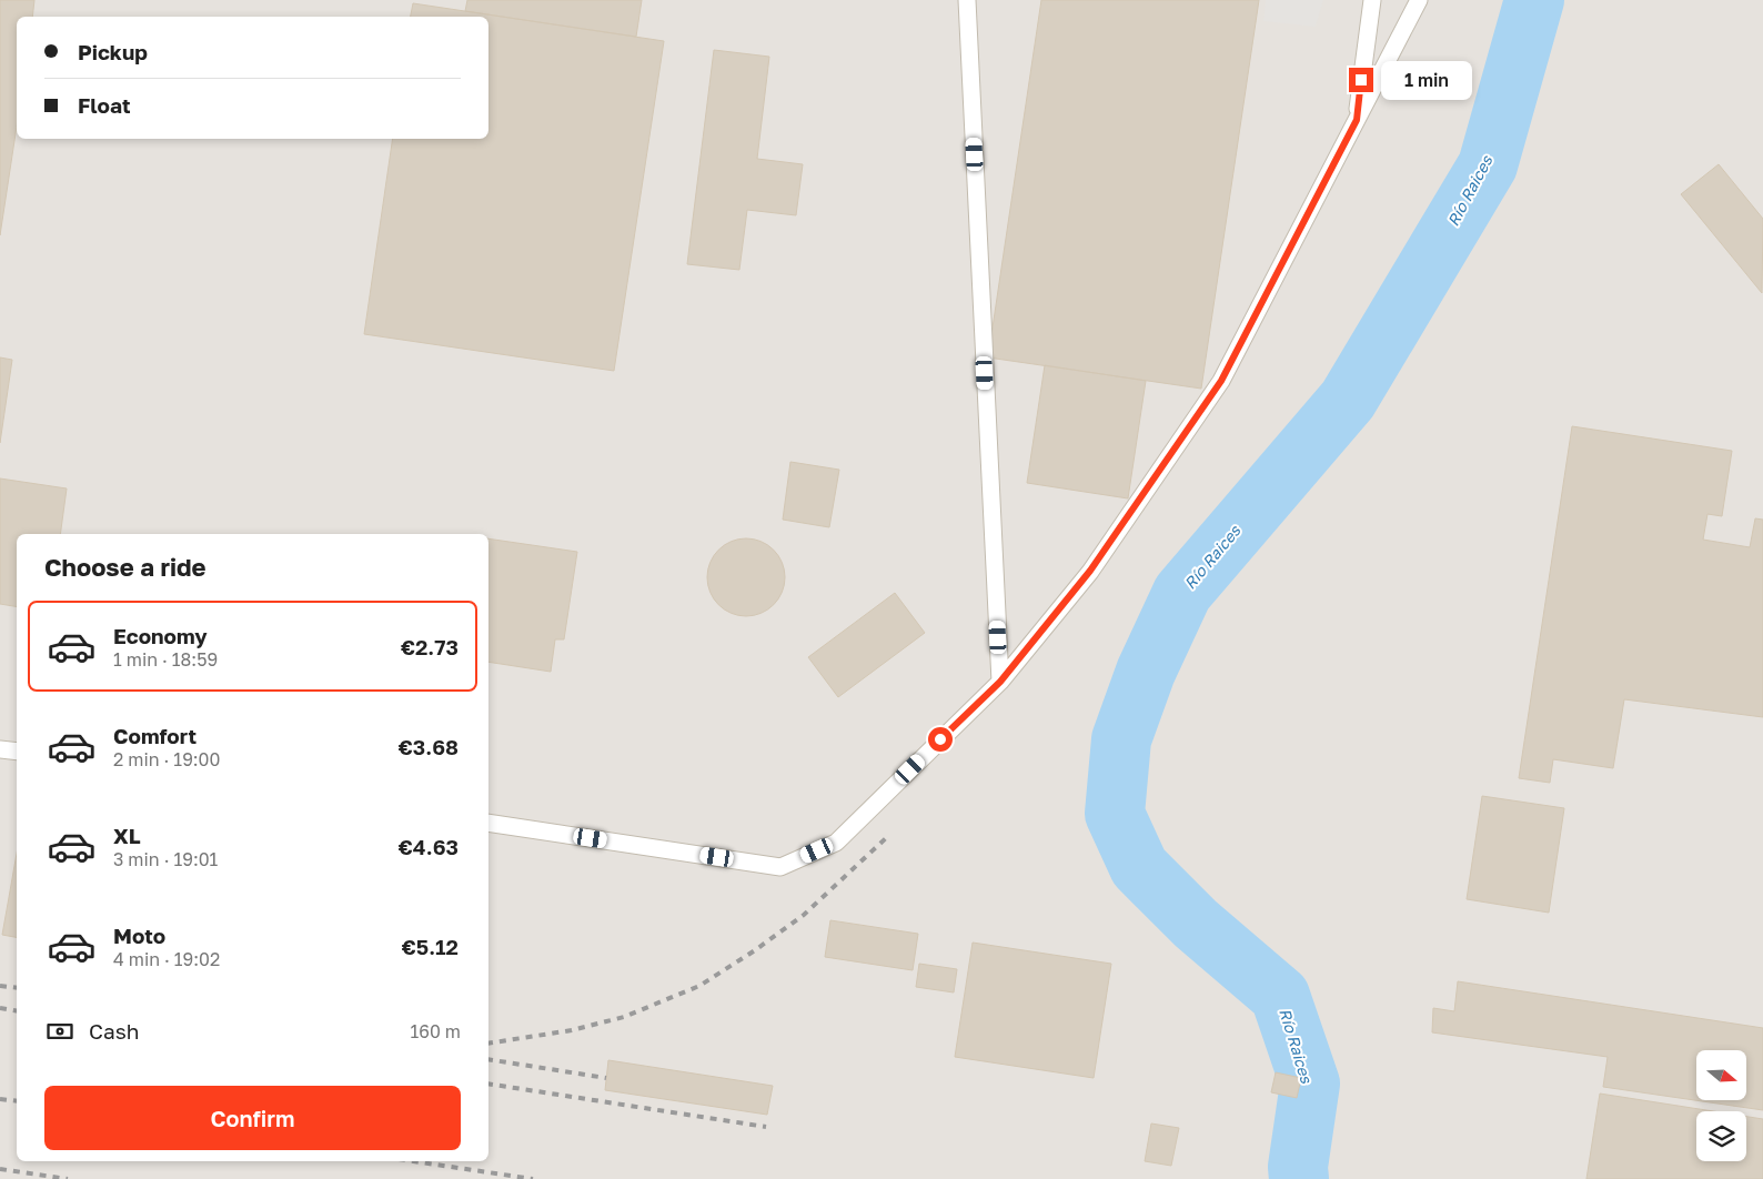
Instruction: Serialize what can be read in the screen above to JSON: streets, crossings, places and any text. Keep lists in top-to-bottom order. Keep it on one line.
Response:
{"water":["Río Raices"],"north":"right","page":{"banner":["Pickup","Float"],"bubble":"1 min","heading":"Choose a ride","list":[{"name":"Economy","note":"1 min · 18:59","value":"€2.73"},{"name":"Comfort","note":"2 min · 19:00","value":"€3.68"},{"name":"XL","note":"3 min · 19:01","value":"€4.63"},{"name":"Moto","note":"4 min · 19:02","value":"€5.12"}],"pay":["Cash","160 m"],"buttons":"Confirm"}}
